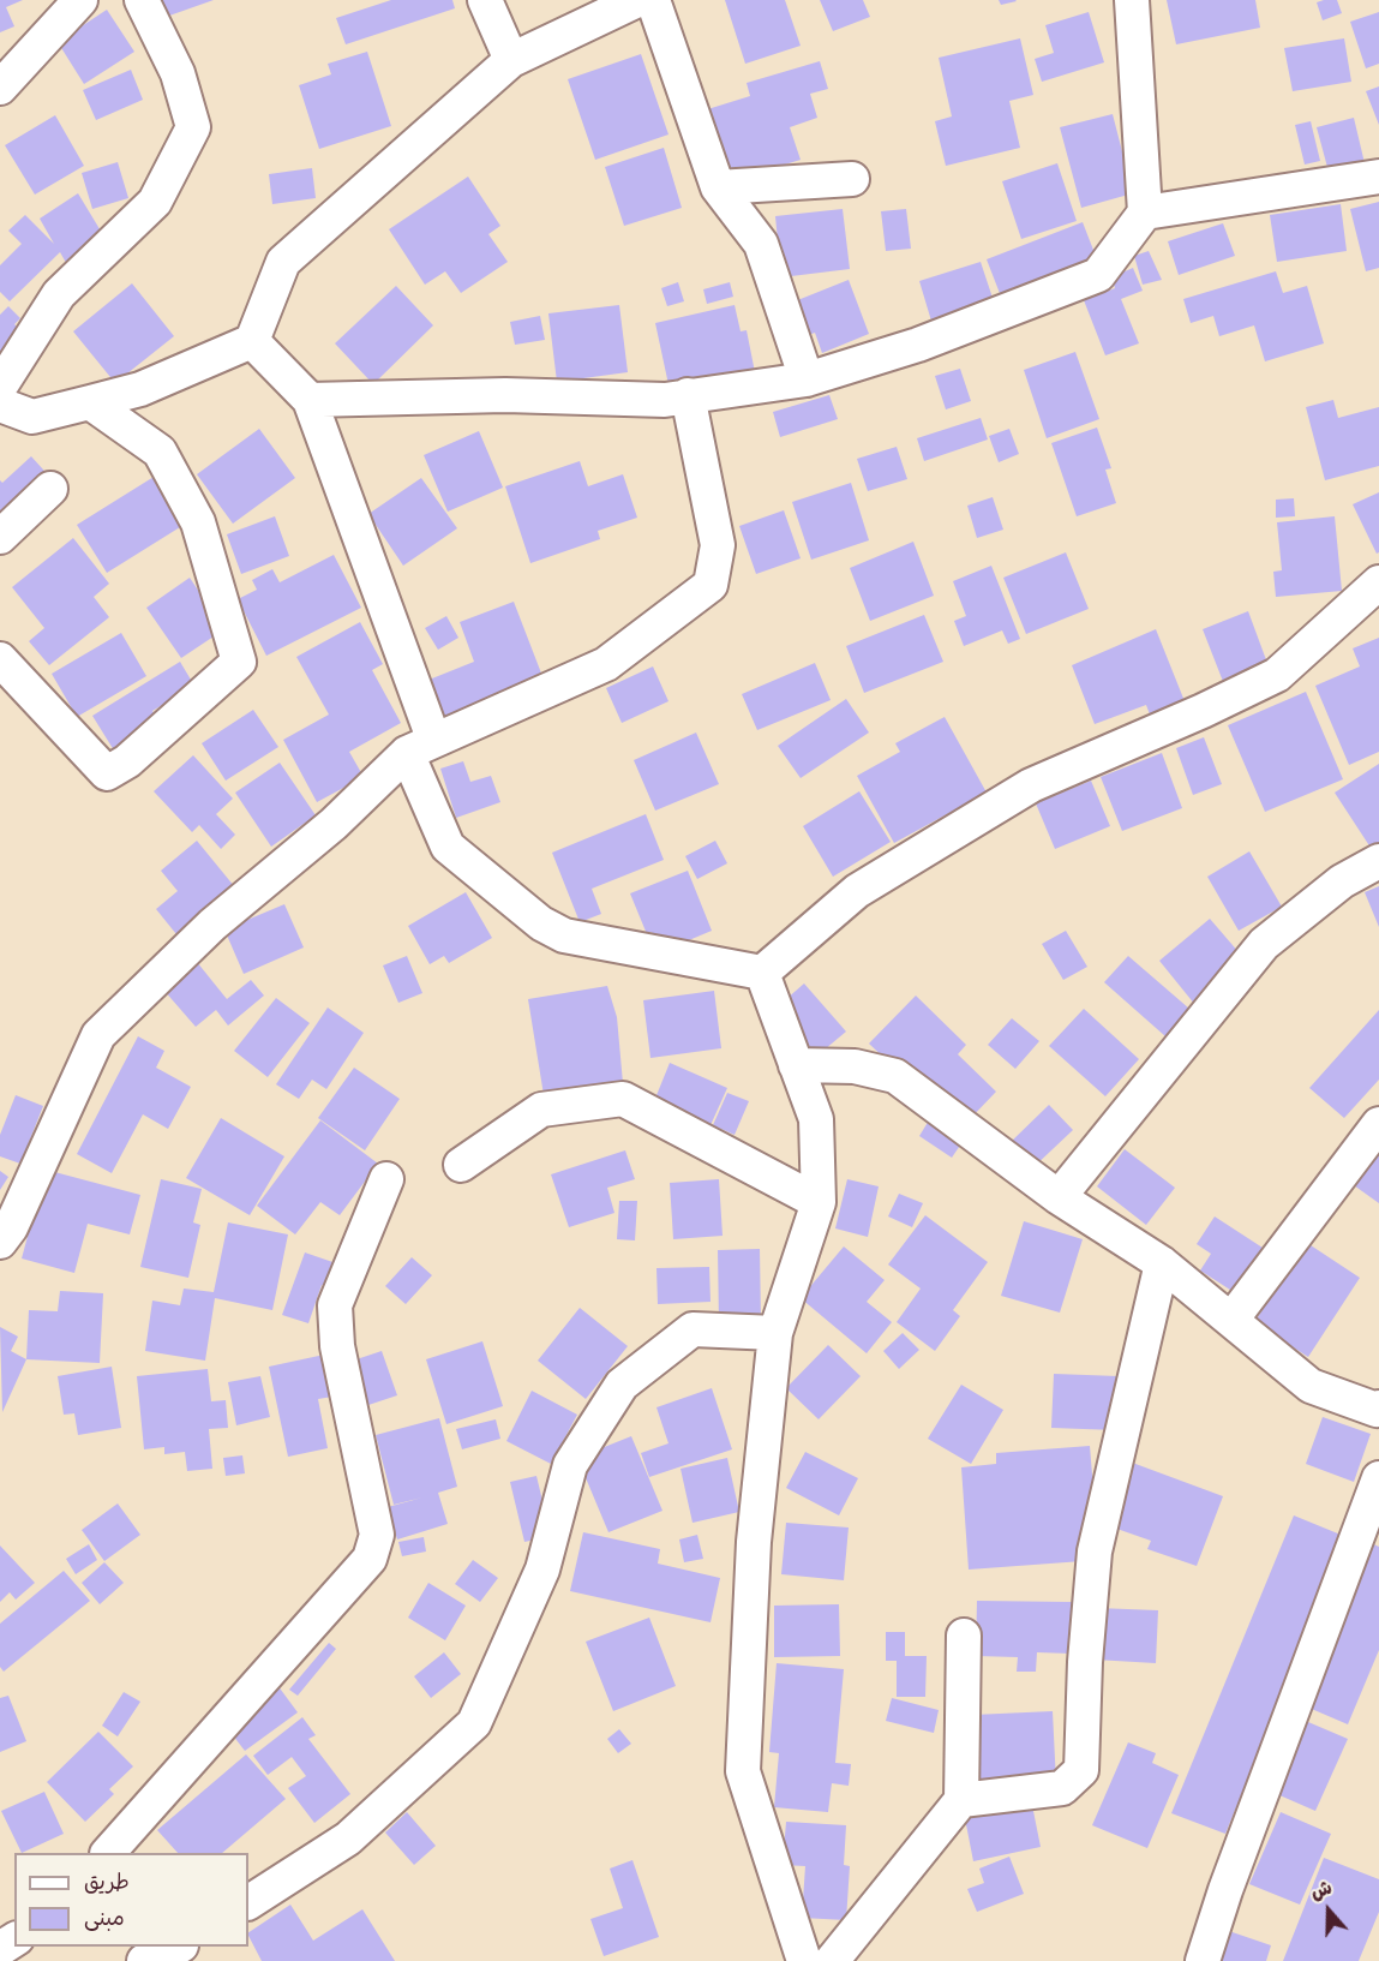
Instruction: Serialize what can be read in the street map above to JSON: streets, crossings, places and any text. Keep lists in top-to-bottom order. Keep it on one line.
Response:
{"legend":["طريق","مبنى"],"north":"top"}
